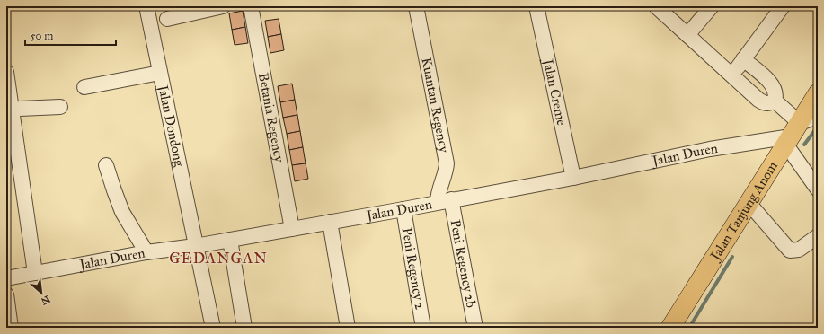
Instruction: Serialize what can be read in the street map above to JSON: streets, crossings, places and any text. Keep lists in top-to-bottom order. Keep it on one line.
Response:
{"streets":{"main road":["Jalan Tanjung Anom"],"street":["Jalan Creme","Kuantan Regency","Betania Regency","Jalan Dondong","Jalan Duren","Peni Regency 2b","Peni Regency 2"]},"crossings":[["Jalan Creme","Jalan Duren"],["Kuantan Regency","Jalan Duren"],["Kuantan Regency","Peni Regency 2b"],["Betania Regency","Jalan Duren"],["Jalan Dondong","Jalan Duren"],["Jalan Duren","Jalan Tanjung Anom"],["Jalan Duren","Peni Regency 2b"],["Jalan Duren","Peni Regency 2"]],"districts":["GEDANGAN"],"scale_bar":"50 m","north":"bottom right"}
